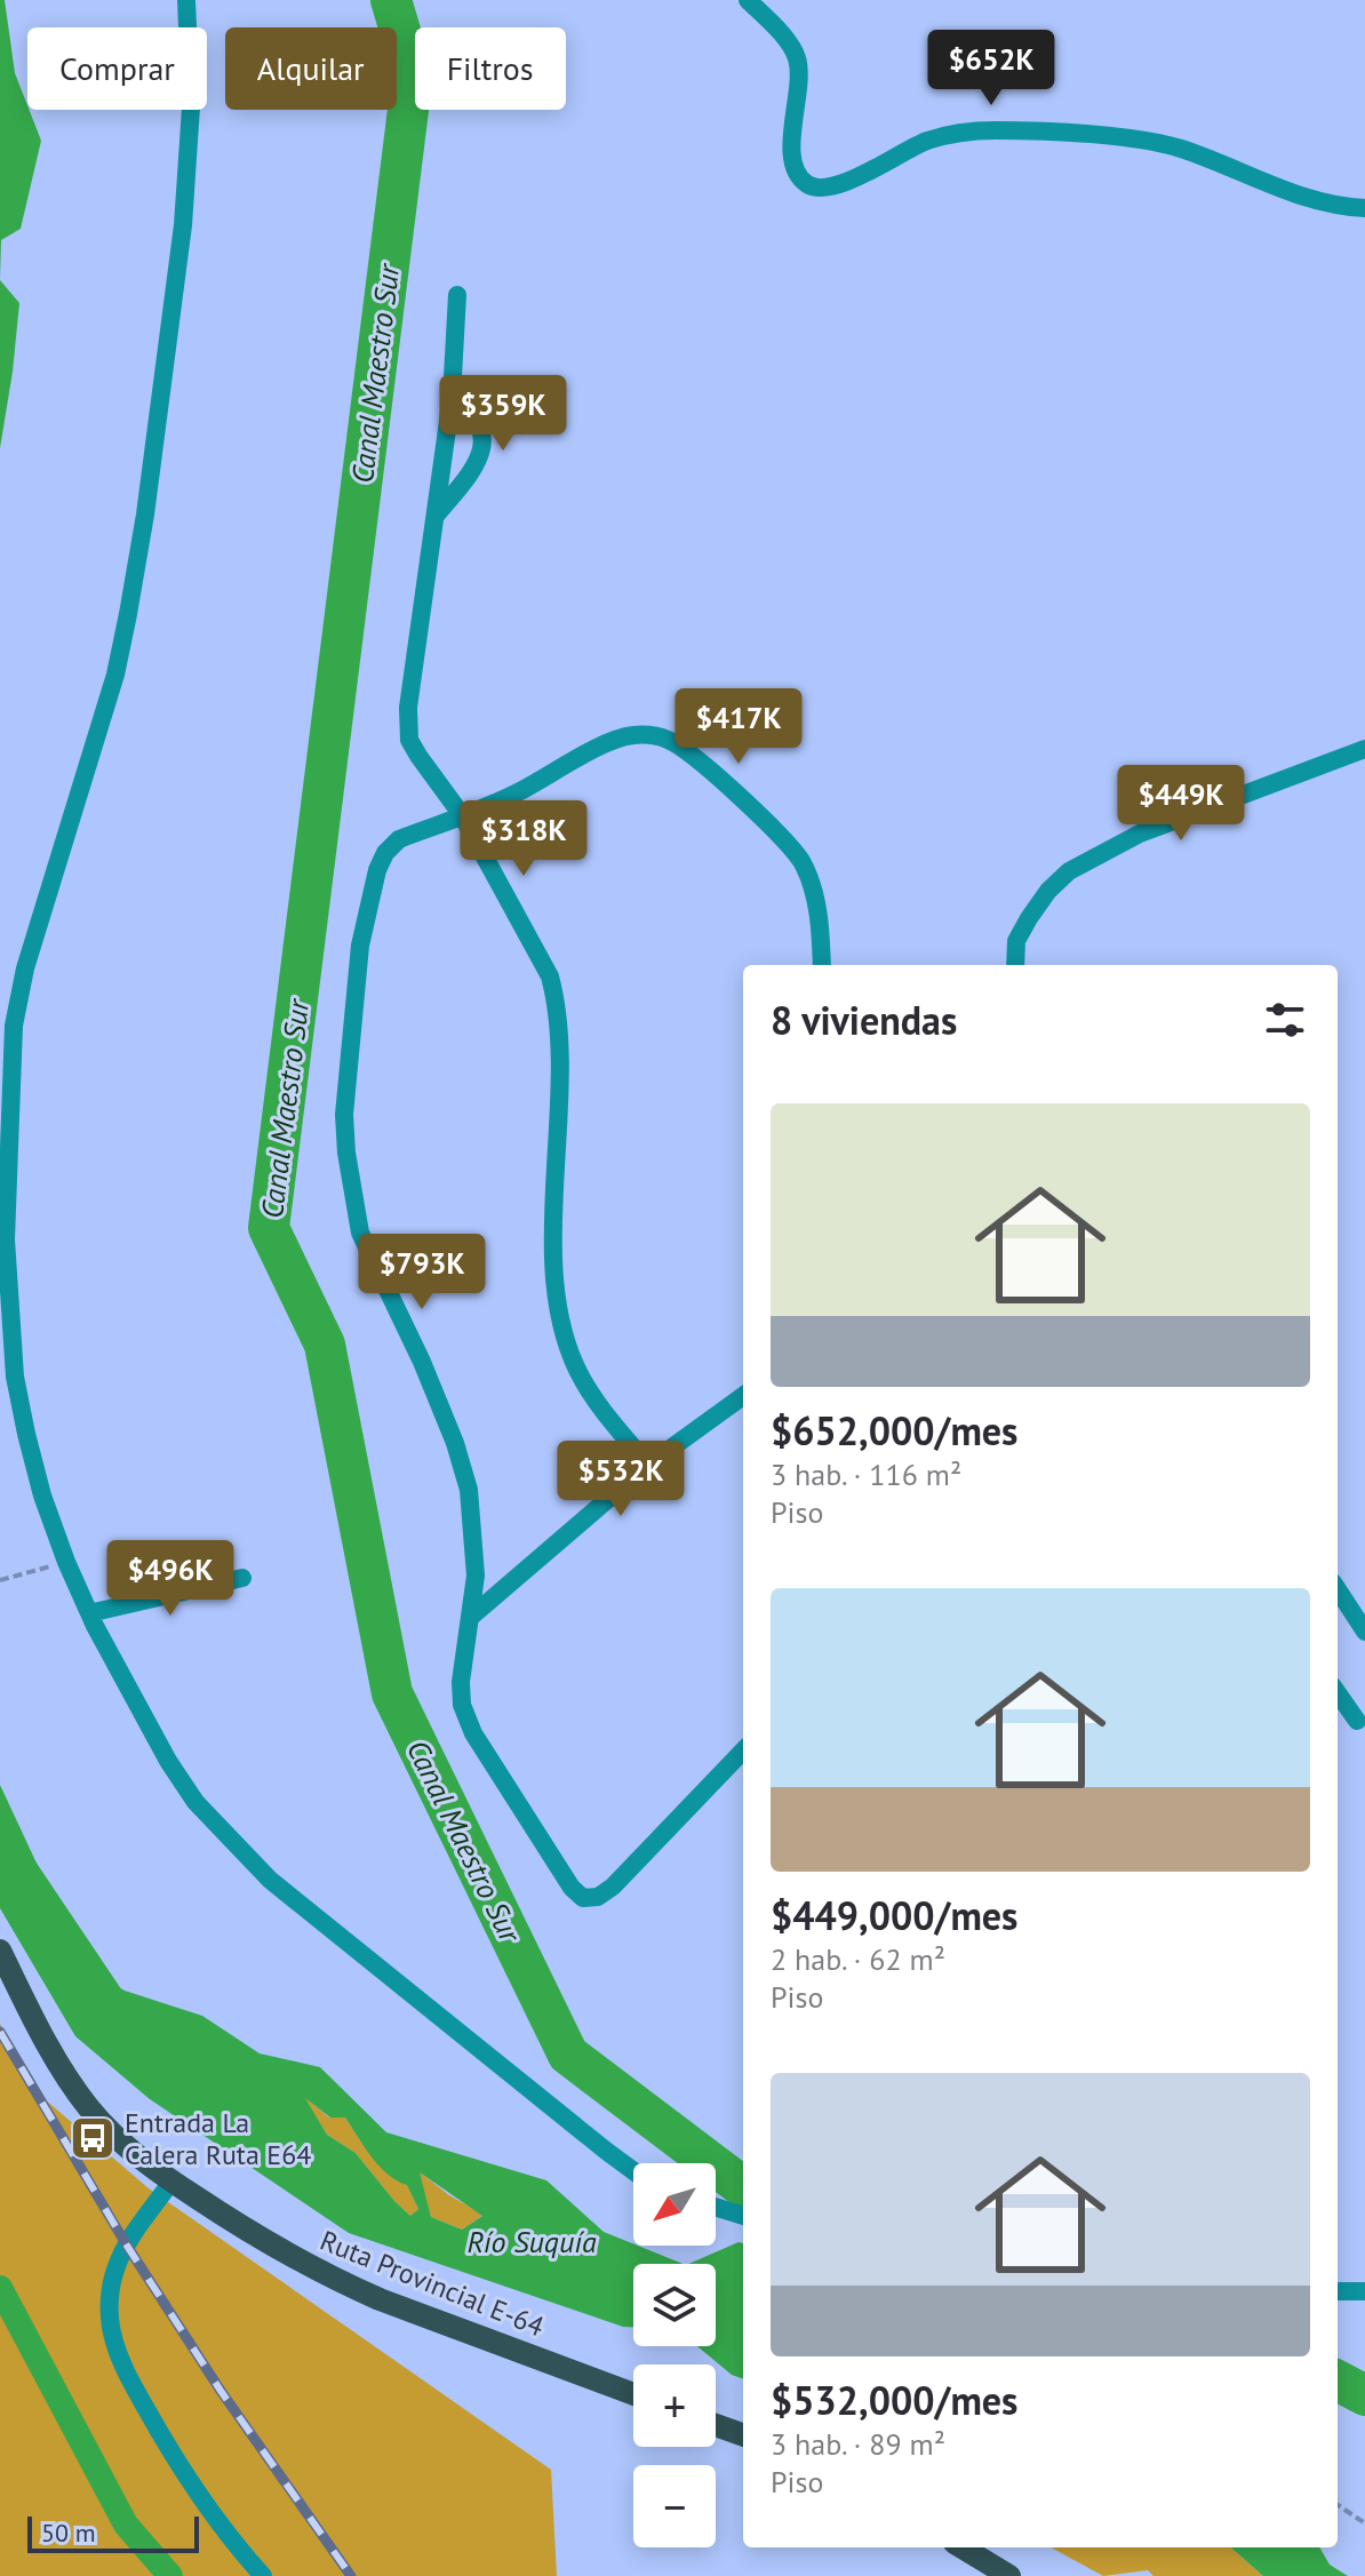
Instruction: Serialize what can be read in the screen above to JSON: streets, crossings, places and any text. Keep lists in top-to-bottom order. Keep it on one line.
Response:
{"streets":{"main road":["Ruta Provincial E-64"]},"water":["Canal Maestro Sur","Río Suquía"],"places":{"bus stop":["Entrada La Calera Ruta E64"]},"scale_bar":"50 m","north":"bottom left","page":{"chip":["Comprar","Alquilar","Filtros"],"price":["$652K","$359K","$417K","$449K","$318K","$793K","$532K","$496K"],"heading":"8 viviendas","list":[{"name":"$652,000/mes","note":"3 hab. · 116 m² · Piso"},{"name":"$449,000/mes","note":"2 hab. · 62 m² · Piso"},{"name":"$532,000/mes","note":"3 hab. · 89 m² · Piso"}],"map_buttons":["+","−"],"scale":"50 m"}}
